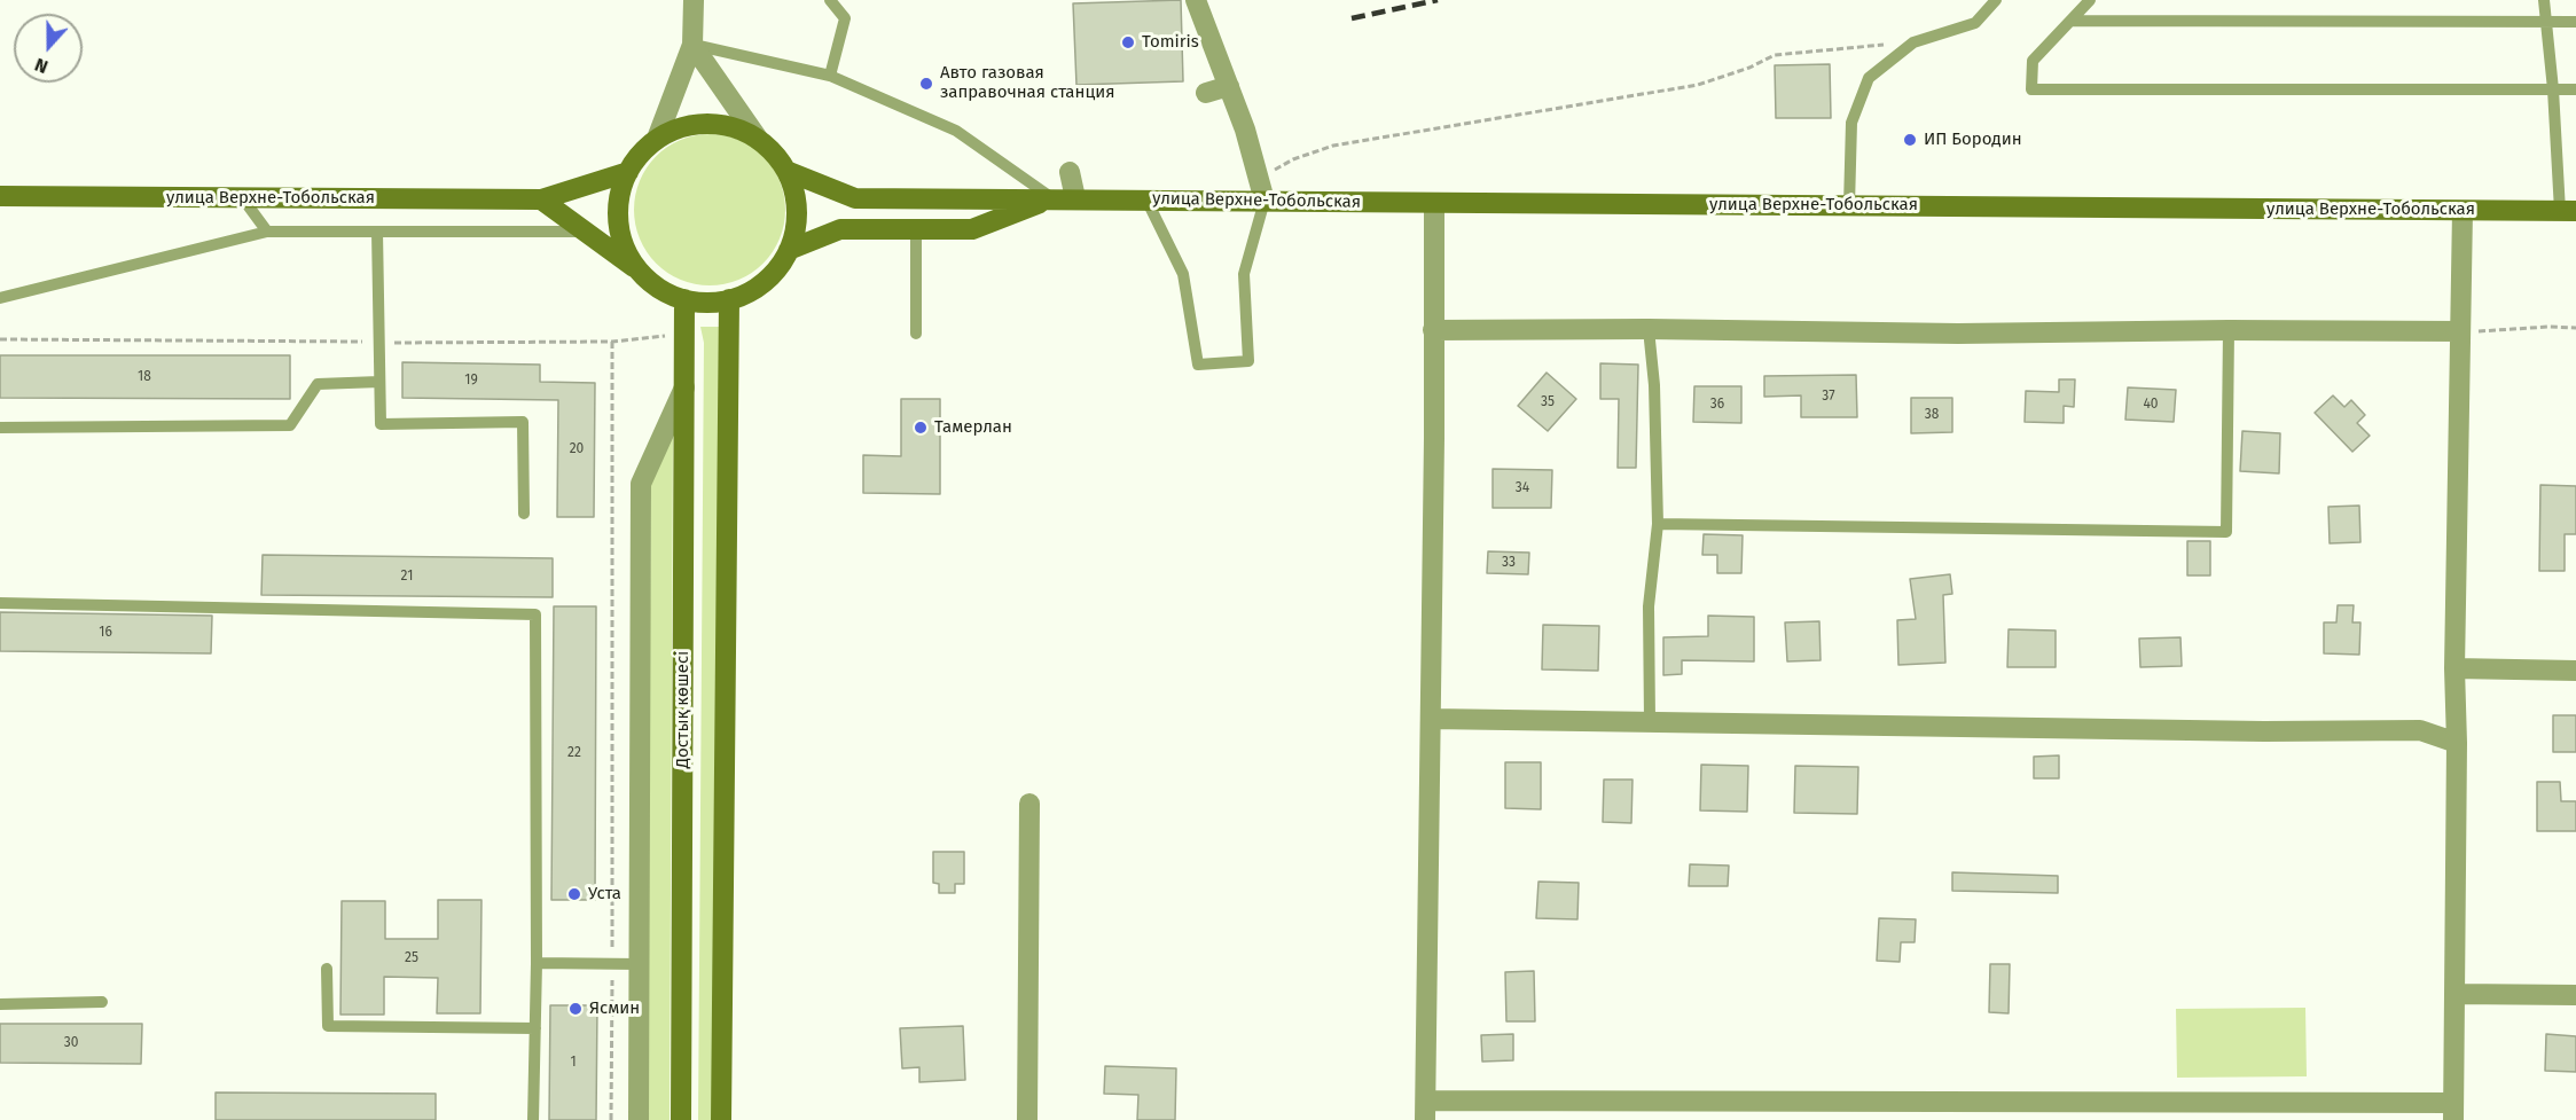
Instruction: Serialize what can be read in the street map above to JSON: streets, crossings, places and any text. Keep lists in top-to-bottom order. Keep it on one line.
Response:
{"streets":{"street":["улица Верхне-Тобольская","Достық көшесі"]},"crossings":[["улица Верхне-Тобольская","Достық көшесі"]],"places":["Tomiris","Авто газовая заправочная станция","ИП Бородин","Тамерлан","Уста","Ясмин"],"house_numbers":["18","19","37","35","36","40","38","20","34","33","21","16","22","25","30","1"],"north":"bottom"}
